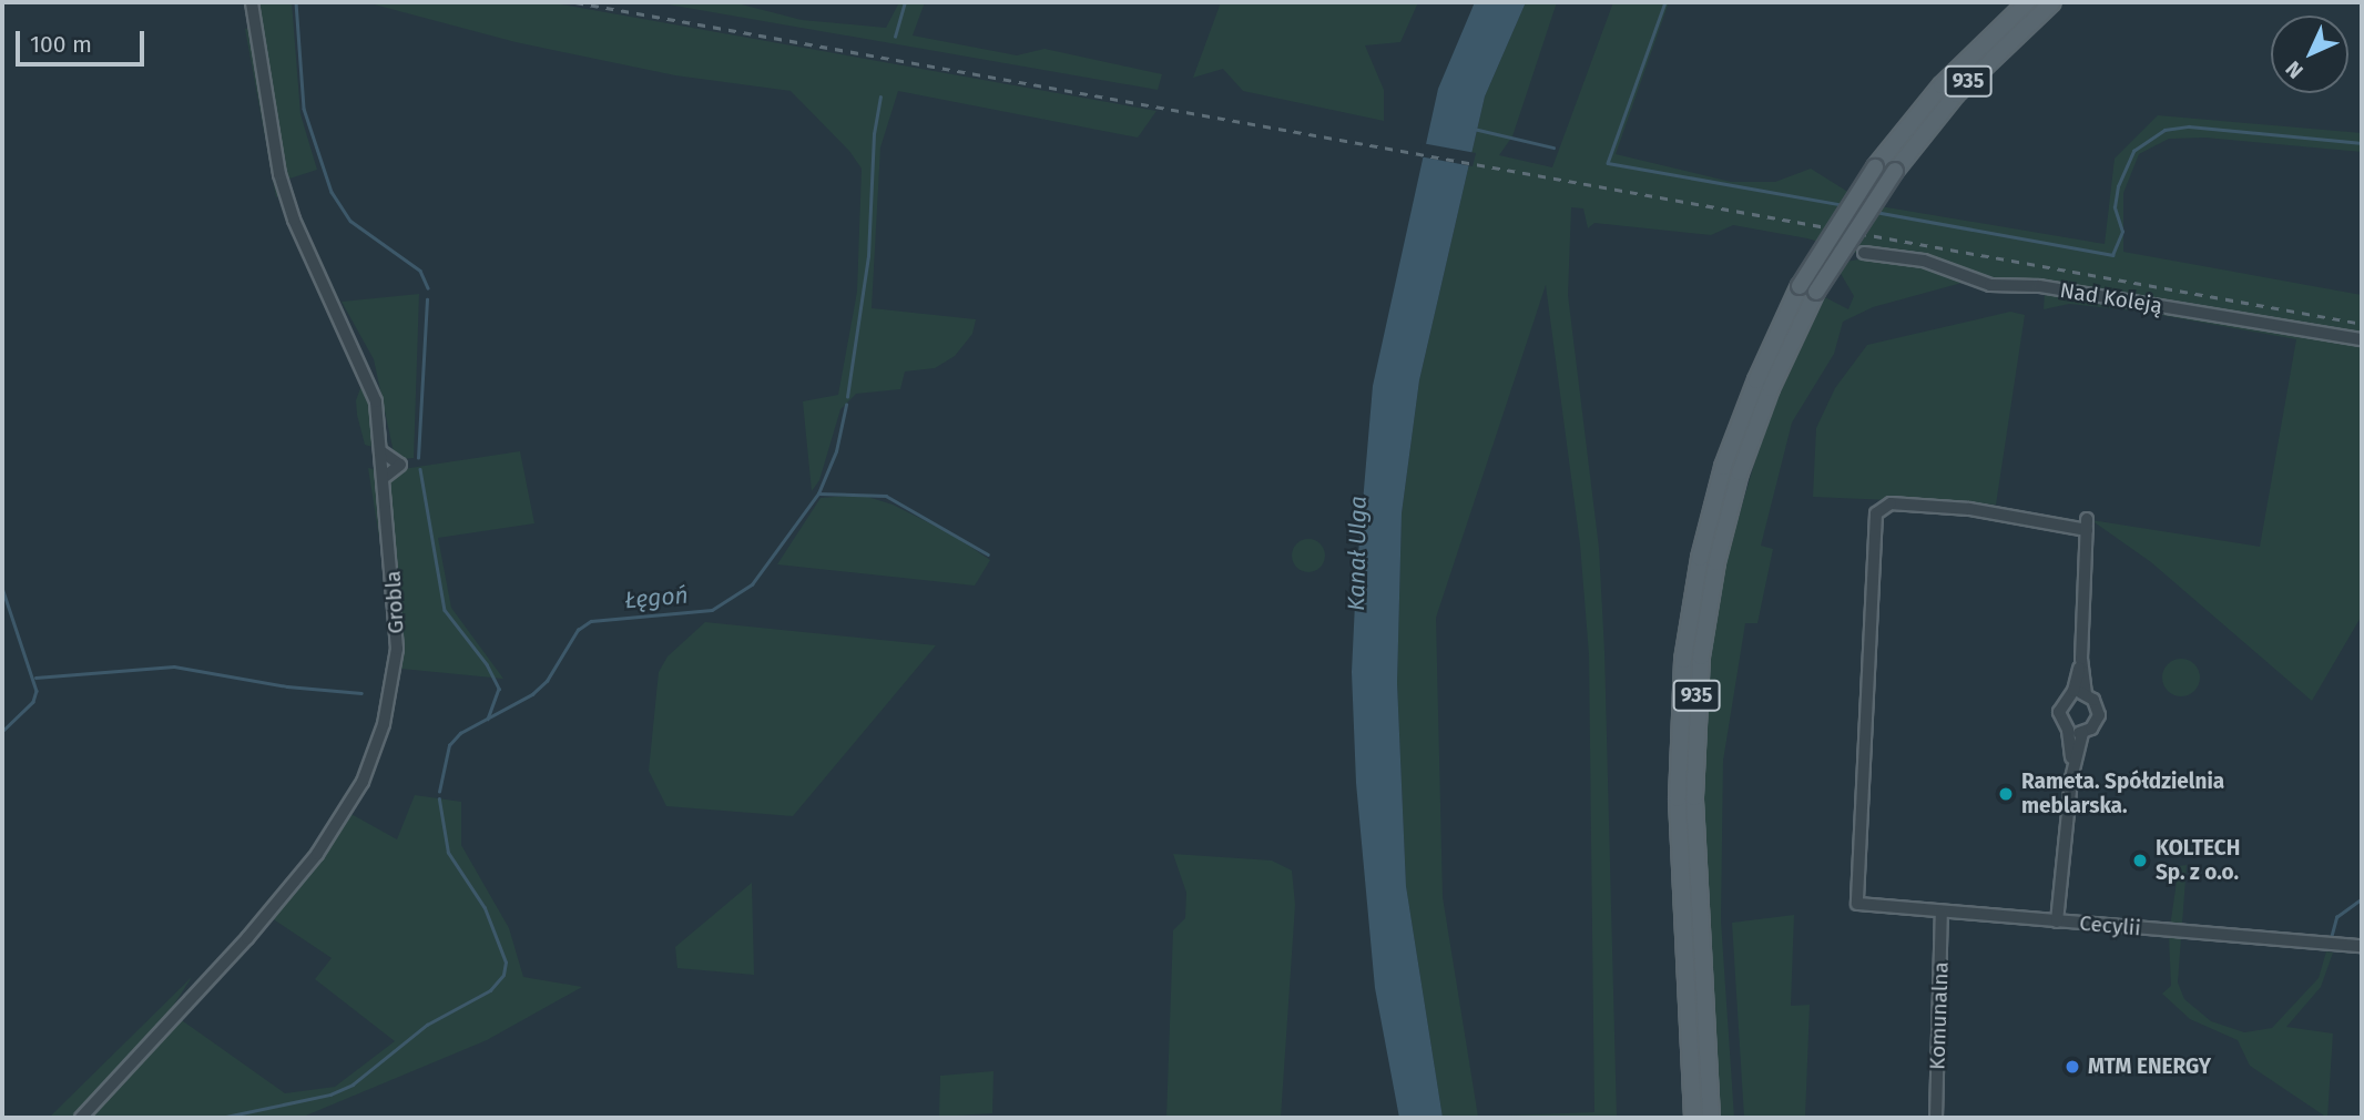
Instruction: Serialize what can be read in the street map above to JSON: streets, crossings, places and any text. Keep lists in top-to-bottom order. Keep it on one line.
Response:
{"streets":{"main road":["935"],"street":["Nad Koleją","Grobla","Cecylii","Komunalna"]},"crossings":[["Cecylii","Komunalna"]],"water":["Kanał Ulga","Łęgoń"],"places":["Rameta. Spółdzielnia meblarska.","KOLTECH Sp. z o.o.","MTM ENERGY"],"scale_bar":"100 m","north":"bottom left"}
